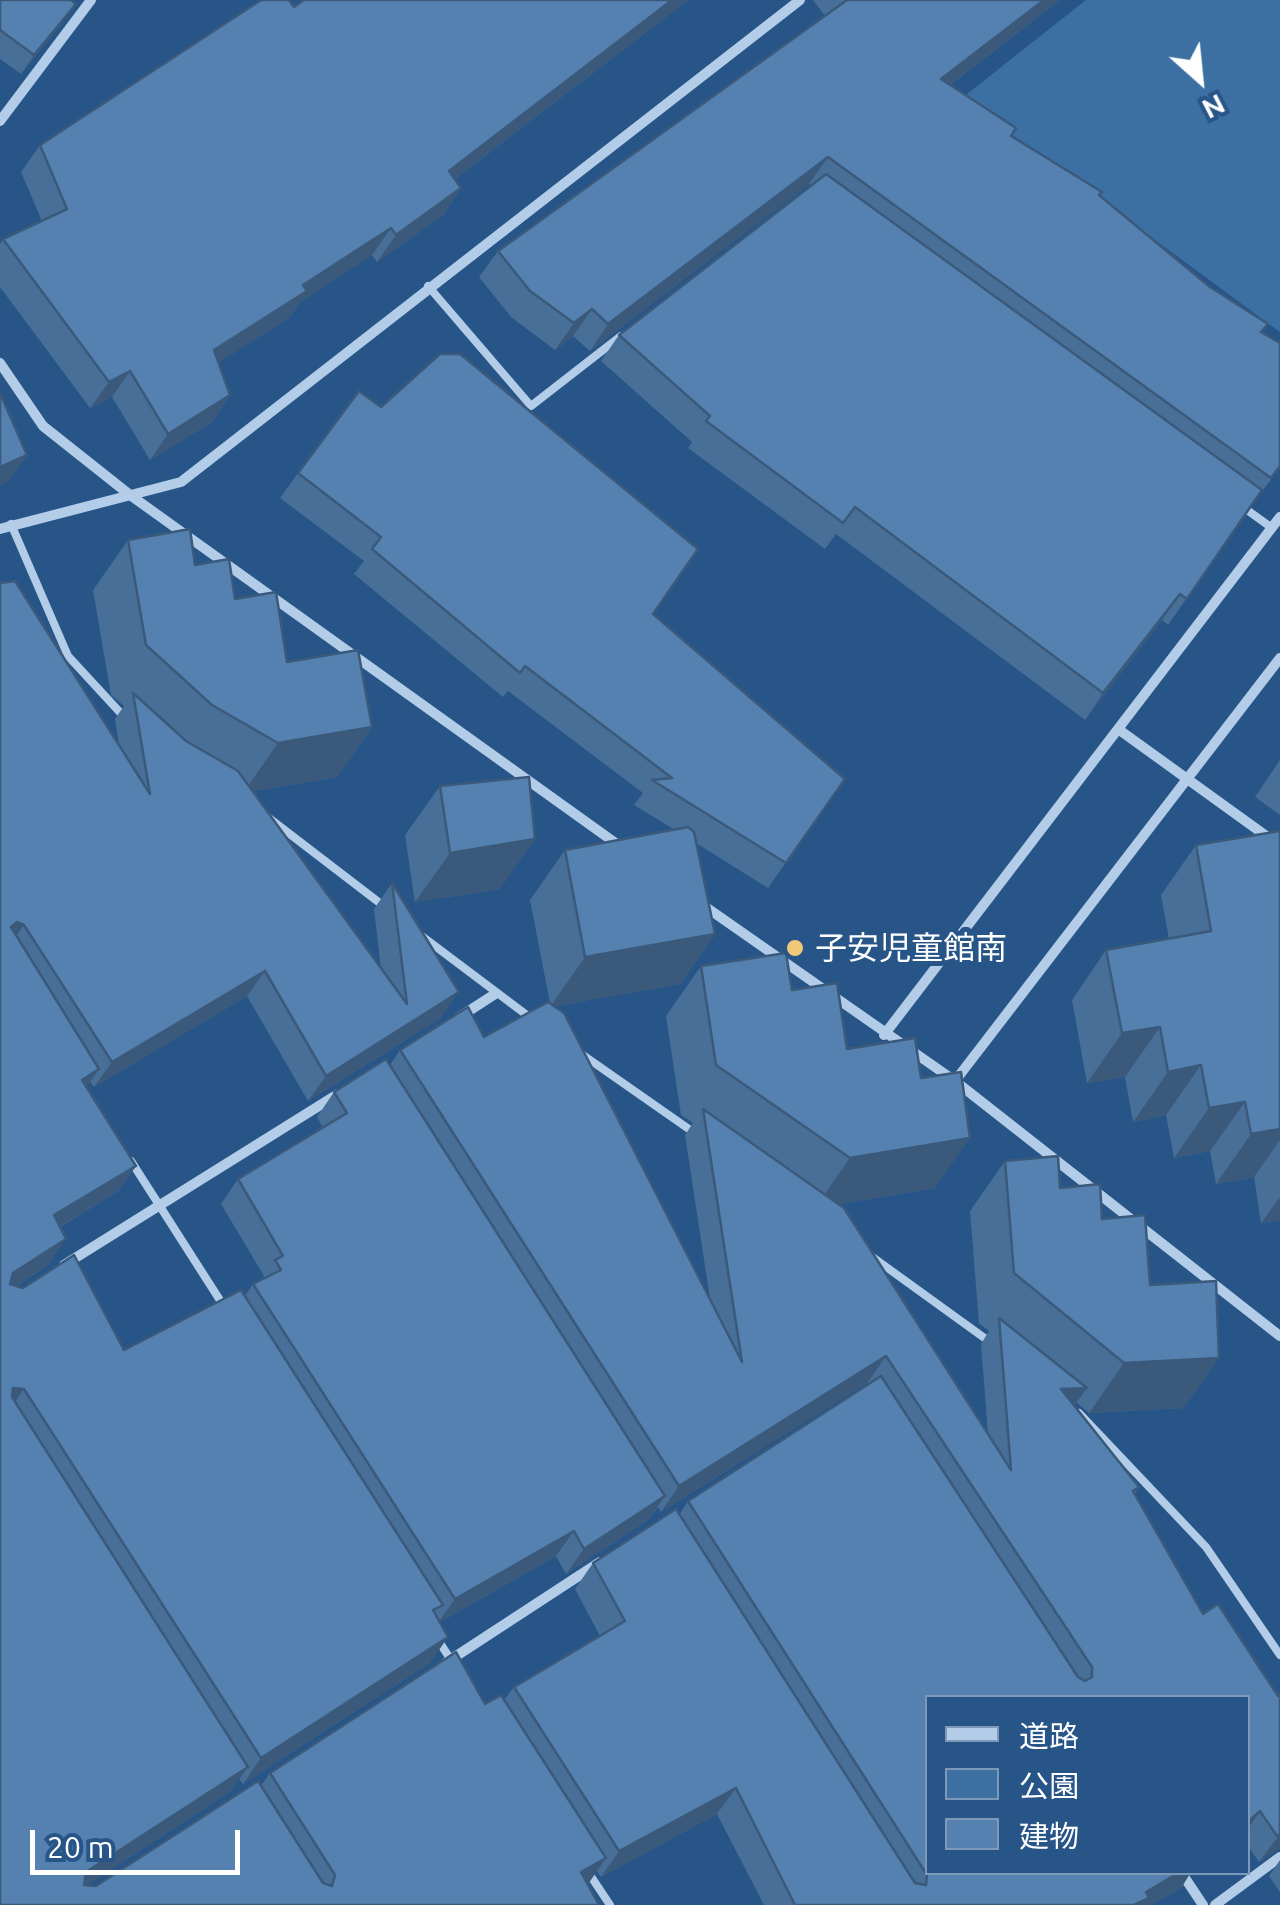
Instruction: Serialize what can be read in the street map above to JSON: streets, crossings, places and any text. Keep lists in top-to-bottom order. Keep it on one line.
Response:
{"places":["子安児童館南"],"legend":["道路","公園","建物"],"scale_bar":"20 m","north":"bottom right"}
